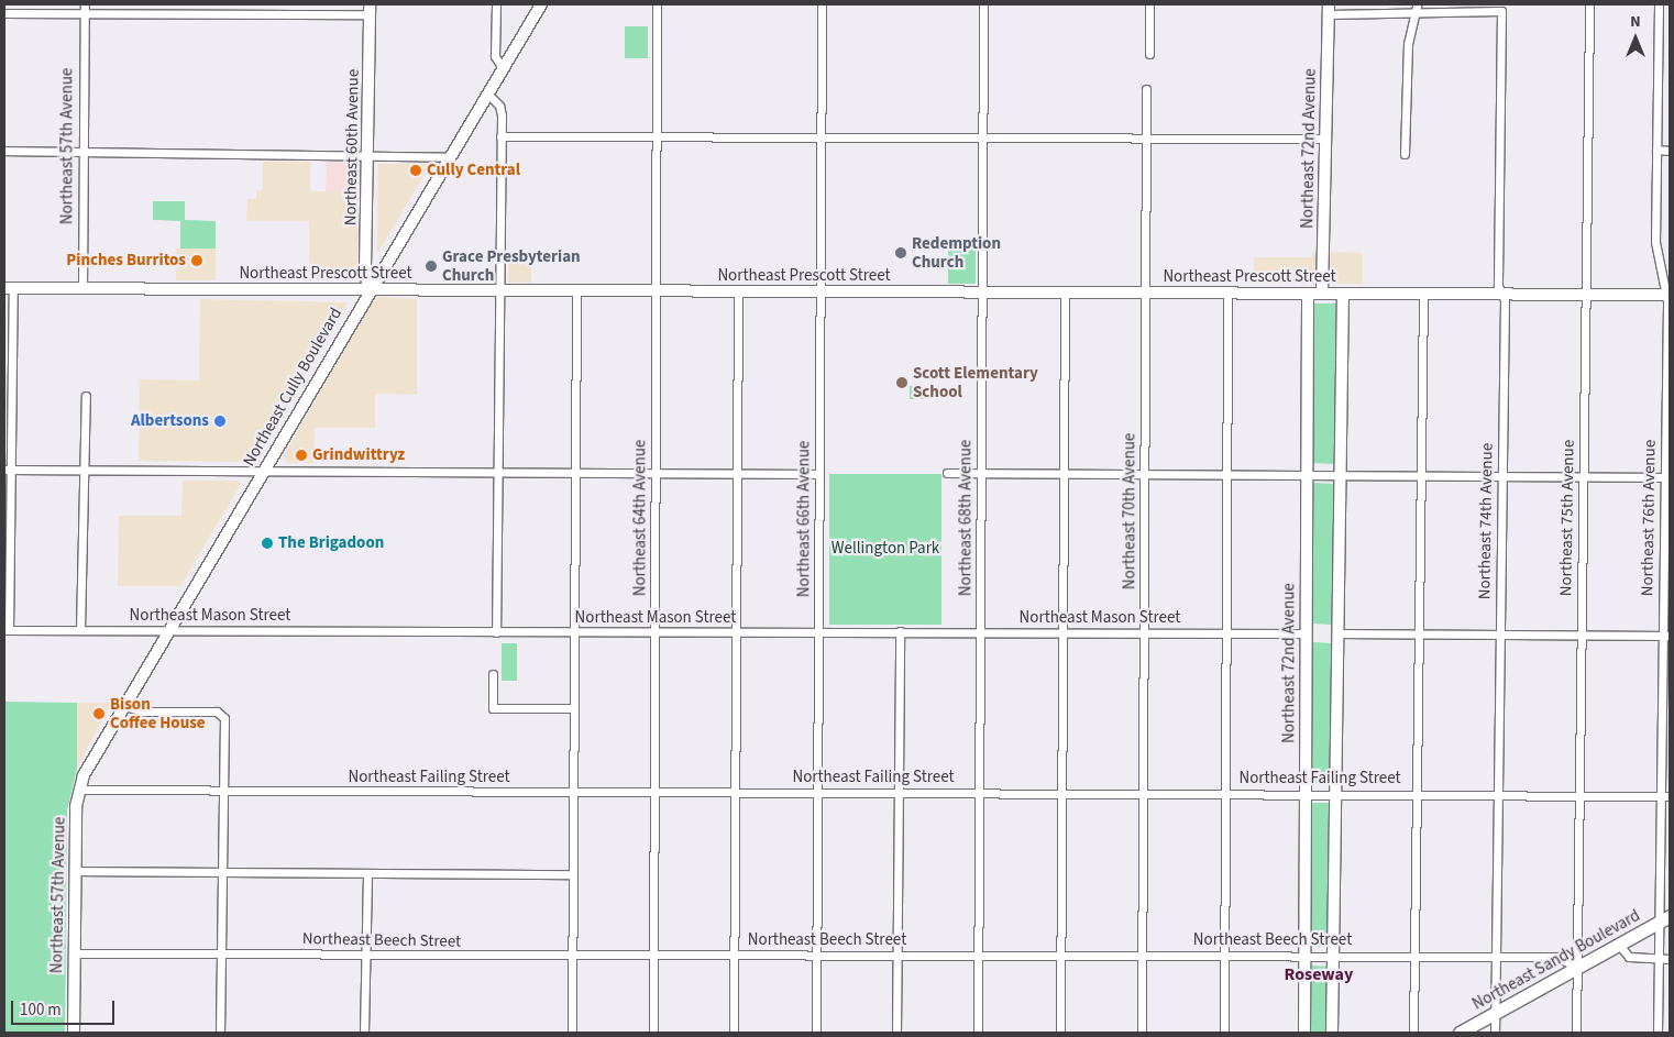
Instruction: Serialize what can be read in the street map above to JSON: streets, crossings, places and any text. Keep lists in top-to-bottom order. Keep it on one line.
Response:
{"streets":{"main road":["Northeast Sandy Boulevard"],"street":["Northeast 57th Avenue","Northeast 60th Avenue","Northeast 72nd Avenue","Northeast Prescott Street","Northeast Cully Boulevard","Northeast 70th Avenue","Northeast 64th Avenue","Northeast 68th Avenue","Northeast 75th Avenue","Northeast 76th Avenue","Northeast 66th Avenue","Northeast 74th Avenue","Northeast Mason Street","Northeast Failing Street","Northeast Beech Street"]},"crossings":[["Northeast 57th Avenue","Northeast Prescott Street"],["Northeast 57th Avenue","Northeast Cully Boulevard"],["Northeast 57th Avenue","Northeast Failing Street"],["Northeast 57th Avenue","Northeast Beech Street"],["Northeast 60th Avenue","Northeast Prescott Street"],["Northeast 60th Avenue","Northeast Cully Boulevard"],["Northeast 72nd Avenue","Northeast Prescott Street"],["Northeast 72nd Avenue","Northeast Mason Street"],["Northeast 72nd Avenue","Northeast Failing Street"],["Northeast 72nd Avenue","Northeast Beech Street"],["Northeast Prescott Street","Northeast Cully Boulevard"],["Northeast Prescott Street","Northeast 70th Avenue"],["Northeast Prescott Street","Northeast 64th Avenue"],["Northeast Prescott Street","Northeast 68th Avenue"],["Northeast Prescott Street","Northeast 75th Avenue"],["Northeast Prescott Street","Northeast 76th Avenue"],["Northeast Prescott Street","Northeast 66th Avenue"],["Northeast Prescott Street","Northeast 74th Avenue"],["Northeast Cully Boulevard","Northeast Mason Street"],["Northeast Cully Boulevard","Northeast Failing Street"],["Northeast 70th Avenue","Northeast Mason Street"],["Northeast 70th Avenue","Northeast Failing Street"],["Northeast 70th Avenue","Northeast Beech Street"],["Northeast 64th Avenue","Northeast Mason Street"],["Northeast 64th Avenue","Northeast Failing Street"],["Northeast 64th Avenue","Northeast Beech Street"],["Northeast 68th Avenue","Northeast Mason Street"],["Northeast 68th Avenue","Northeast Failing Street"],["Northeast 68th Avenue","Northeast Beech Street"],["Northeast 75th Avenue","Northeast Failing Street"],["Northeast 75th Avenue","Northeast Beech Street"],["Northeast 75th Avenue","Northeast Sandy Boulevard"],["Northeast 76th Avenue","Northeast Failing Street"],["Northeast 76th Avenue","Northeast Sandy Boulevard"],["Northeast 66th Avenue","Northeast Mason Street"],["Northeast 66th Avenue","Northeast Failing Street"],["Northeast 66th Avenue","Northeast Beech Street"],["Northeast 74th Avenue","Northeast Failing Street"],["Northeast 74th Avenue","Northeast Beech Street"],["Northeast 74th Avenue","Northeast Sandy Boulevard"],["Northeast Beech Street","Northeast Sandy Boulevard"]],"districts":["Roseway"],"parks":["Wellington Park"],"places":["Cully Central","Redemption Church","Pinches Burritos","Grace Presbyterian Church","Scott Elementary School","Albertsons","Grindwittryz","The Brigadoon","Bison Coffee House"],"scale_bar":"100 m","north":"top"}
